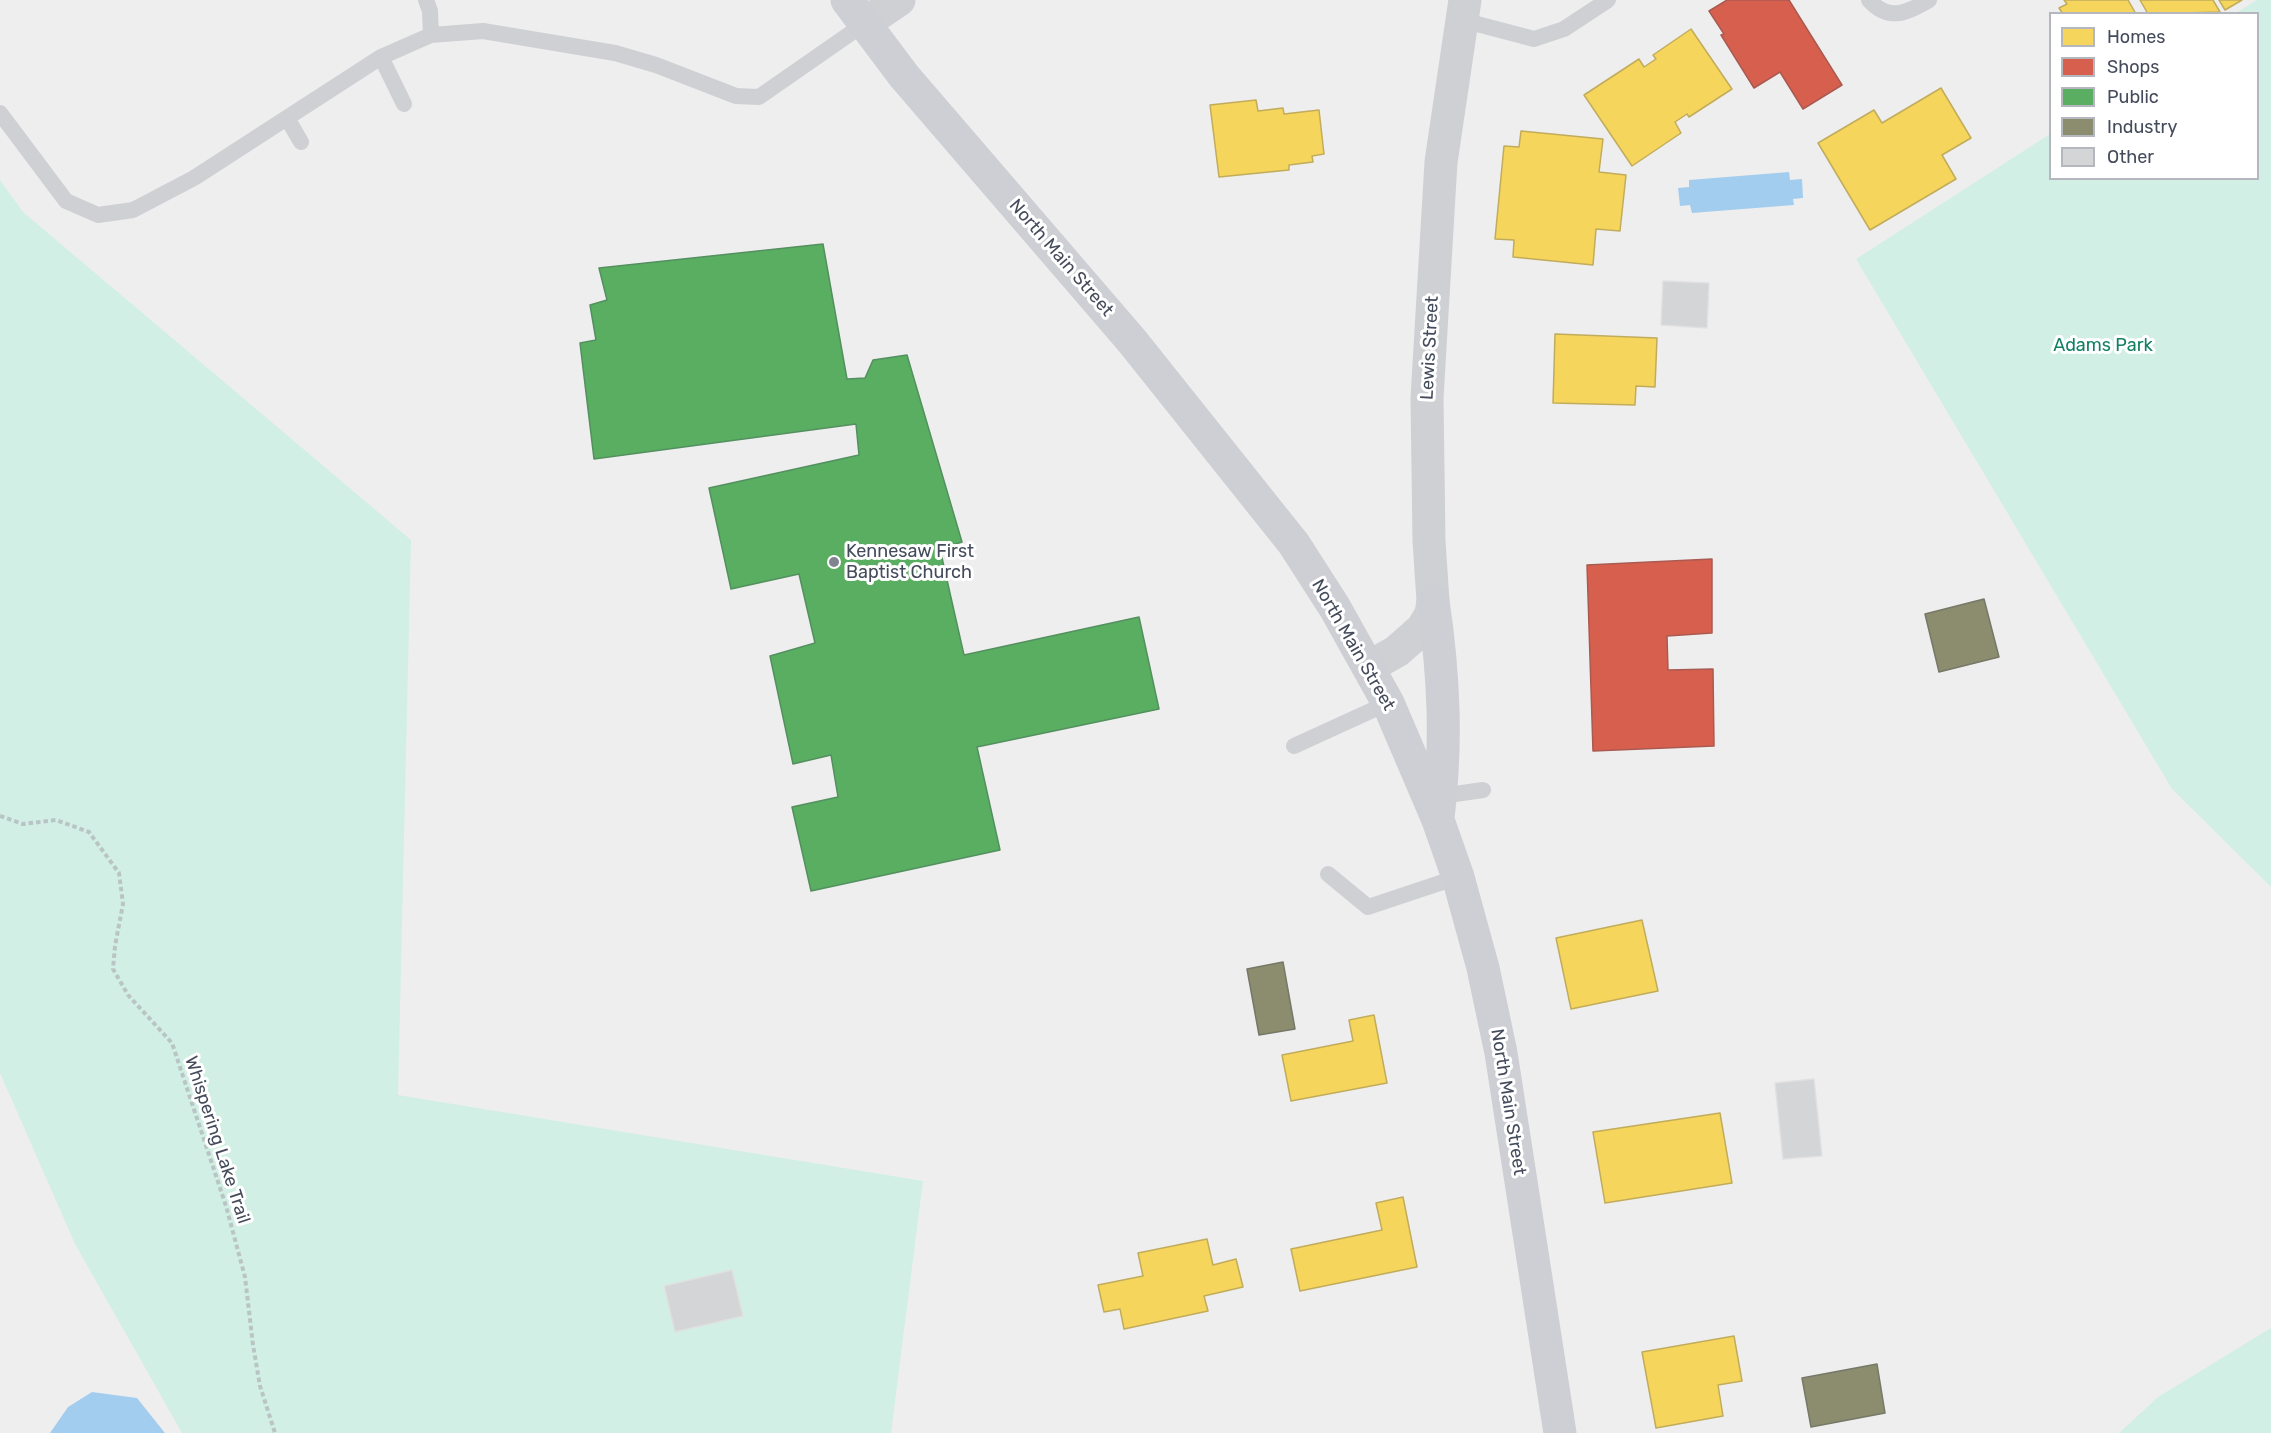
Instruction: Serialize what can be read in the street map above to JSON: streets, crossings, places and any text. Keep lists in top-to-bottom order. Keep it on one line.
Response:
{"streets":{"main road":["North Main Street"],"street":["Lewis Street"],"path":["Whispering Lake Trail"]},"crossings":[["North Main Street","Lewis Street"]],"parks":["Adams Park"],"places":["Kennesaw First Baptist Church"],"legend":["Homes","Shops","Public","Industry","Other"]}
